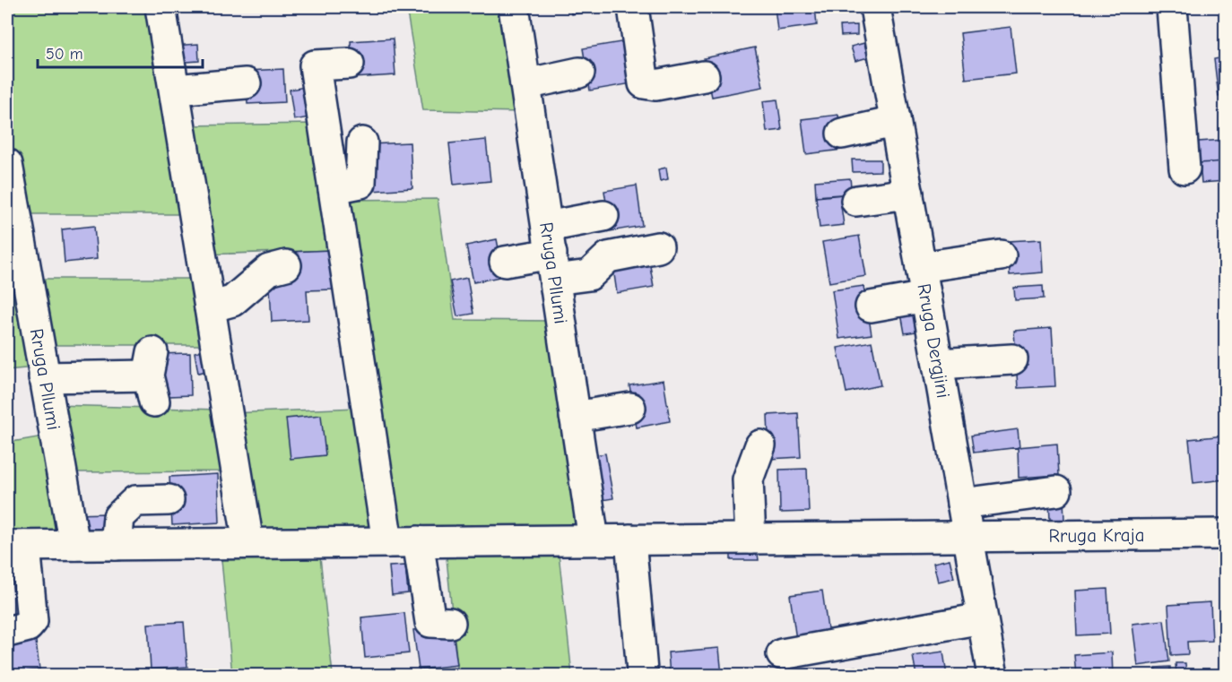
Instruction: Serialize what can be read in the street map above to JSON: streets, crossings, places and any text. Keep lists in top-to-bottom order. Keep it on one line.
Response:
{"streets":{"street":["Rruga Pllumi","Rruga Dergjini","Rruga Kraja"]},"crossings":[["Rruga Dergjini","Rruga Kraja"]],"scale_bar":"50 m"}
